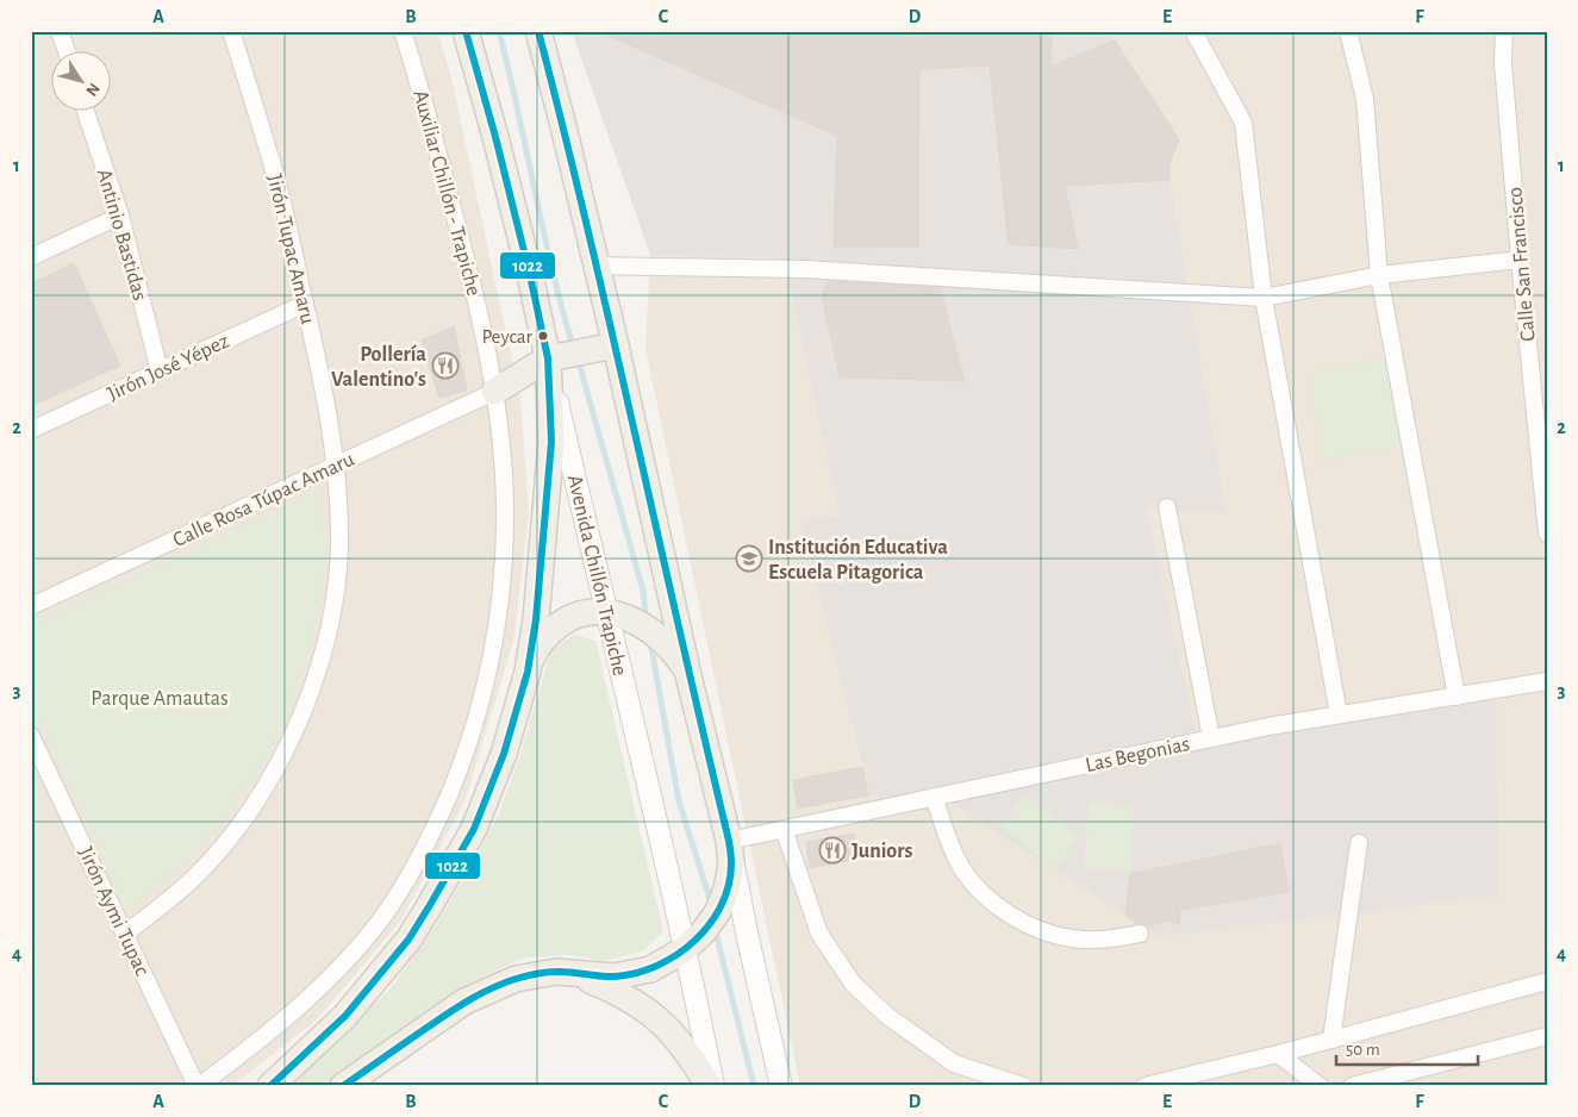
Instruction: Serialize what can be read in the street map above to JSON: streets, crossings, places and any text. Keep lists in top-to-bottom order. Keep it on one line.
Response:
{"streets":{"main road":["Avenida Chillón Trapiche"],"street":["Auxiliar Chillón - Trapiche","Antinio Bastidas","Jirón Tupac Amaru","Calle San Francisco","Jirón José Yépez","Calle Rosa Túpac Amaru","Las Begonias","Jirón Aymi Tupac"]},"crossings":[["Auxiliar Chillón - Trapiche","Calle Rosa Túpac Amaru"],["Auxiliar Chillón - Trapiche","Jirón Aymi Tupac"],["Antinio Bastidas","Jirón José Yépez"],["Jirón Tupac Amaru","Jirón José Yépez"],["Jirón Tupac Amaru","Calle Rosa Túpac Amaru"],["Jirón Tupac Amaru","Jirón Aymi Tupac"]],"parks":["Parque Amautas"],"places":{"other":["Peycar"],"restaurant":["Pollería Valentino's","Juniors"],"school or university":["Institución Educativa Escuela Pitagorica"]},"lines":["transit line 1022"],"scale_bar":"50 m","north":"bottom right","grid":{"columns":["A","B","C","D","E","F"],"rows":["1","2","3","4"]}}
